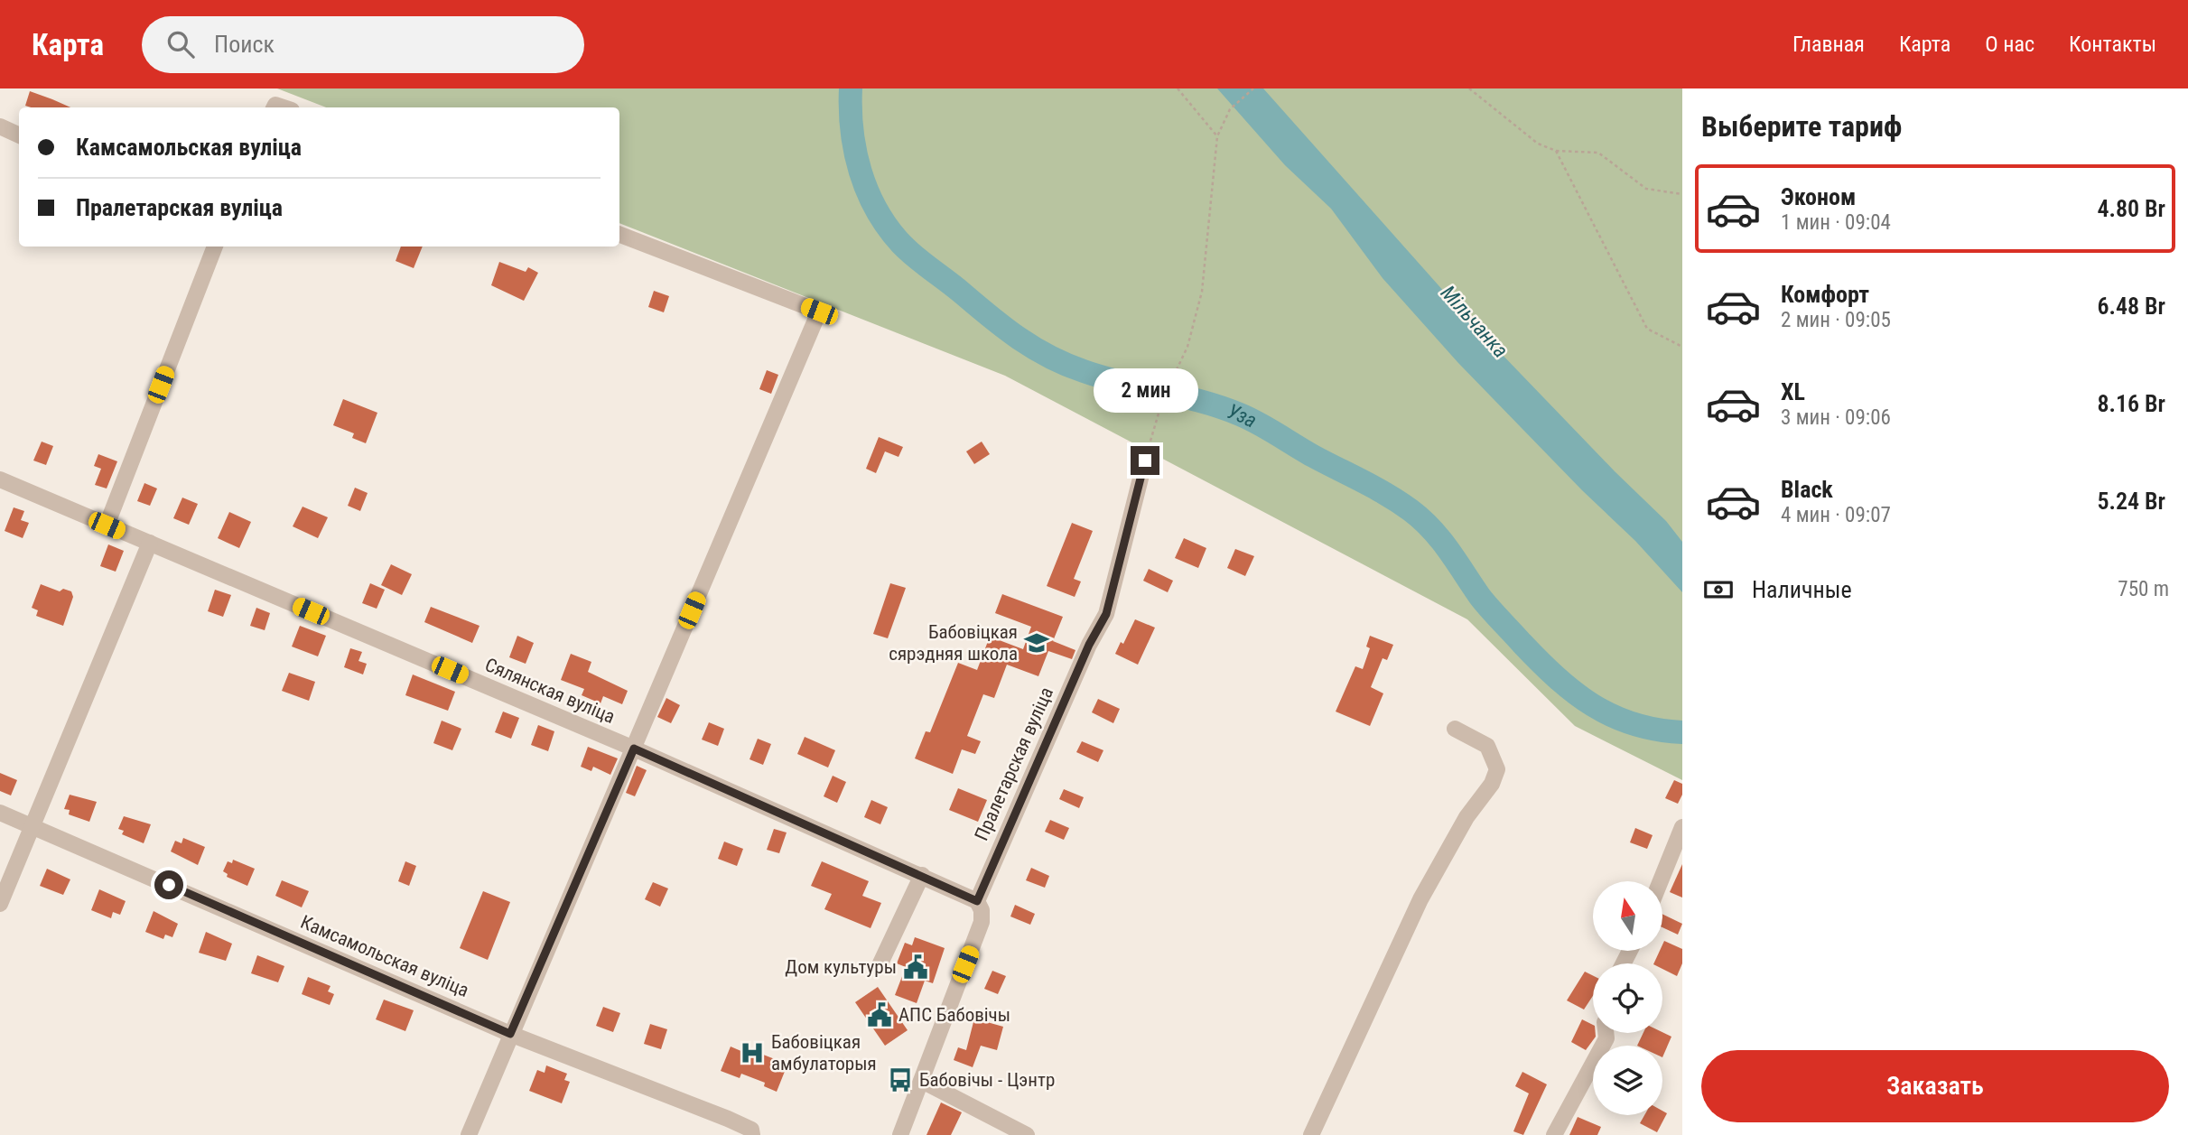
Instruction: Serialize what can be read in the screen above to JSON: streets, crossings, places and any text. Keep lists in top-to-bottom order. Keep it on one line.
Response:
{"streets":{"street":["Сялянская вуліца","Пралетарская вуліца","Камсамольская вуліца"]},"crossings":[["Сялянская вуліца","Пралетарская вуліца"]],"water":["Мільчанка","Уза"],"places":{"school or university":["Бабовіцкая сярэдняя школа"],"public building":["Дом культуры","АПС Бабовічы"],"hospital":["Бабовіцкая амбулаторыя"],"bus stop":["Бабовічы - Цэнтр"]},"north":"top","page":{"header":"Карта","search":"Поиск","nav":["Главная","Карта","О нас","Контакты"],"heading":"Выберите тариф","banner":["Камсамольская вуліца","Пралетарская вуліца"],"list":[{"name":"Эконом","note":"1 мин · 09:04","value":"4.80 Br"},{"name":"Комфорт","note":"2 мин · 09:05","value":"6.48 Br"},{"name":"XL","note":"3 мин · 09:06","value":"8.16 Br"},{"name":"Black","note":"4 мин · 09:07","value":"5.24 Br"}],"bubble":"2 мин","pay":["Наличные","750 m"],"buttons":"Заказать"}}
